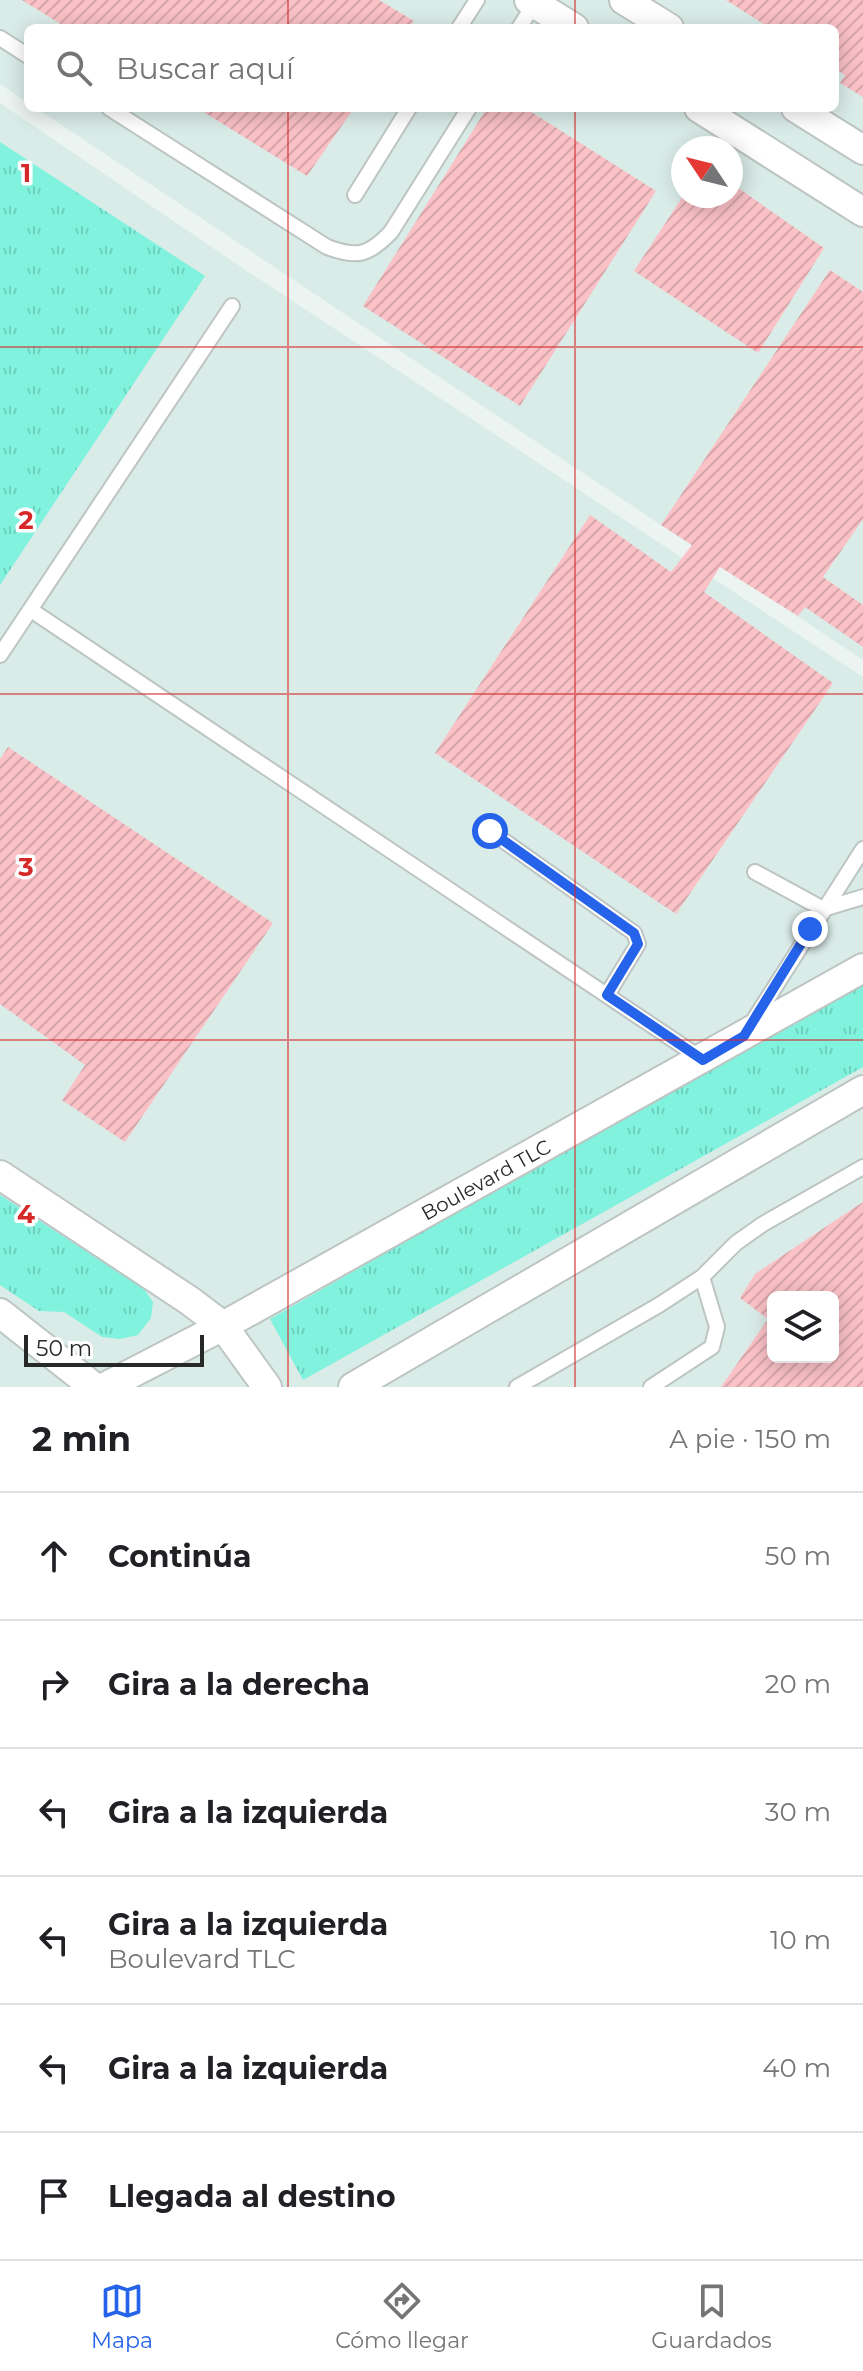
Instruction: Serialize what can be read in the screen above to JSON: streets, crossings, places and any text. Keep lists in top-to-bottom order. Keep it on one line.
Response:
{"streets":{"street":["Boulevard TLC"]},"scale_bar":"50 m","north":"top left","page":{"search":"Buscar aquí","scale":"50 m","heading":["2 min","A pie · 150 m"],"list":[["Continúa","50 m"],["Gira a la derecha","20 m"],["Gira a la izquierda","30 m"],["Gira a la izquierda","Boulevard TLC","10 m"],["Gira a la izquierda","40 m"],"Llegada al destino"],"nav":["Mapa","Cómo llegar","Guardados"]},"grid":{"rows":["1","2","3","4"]}}
